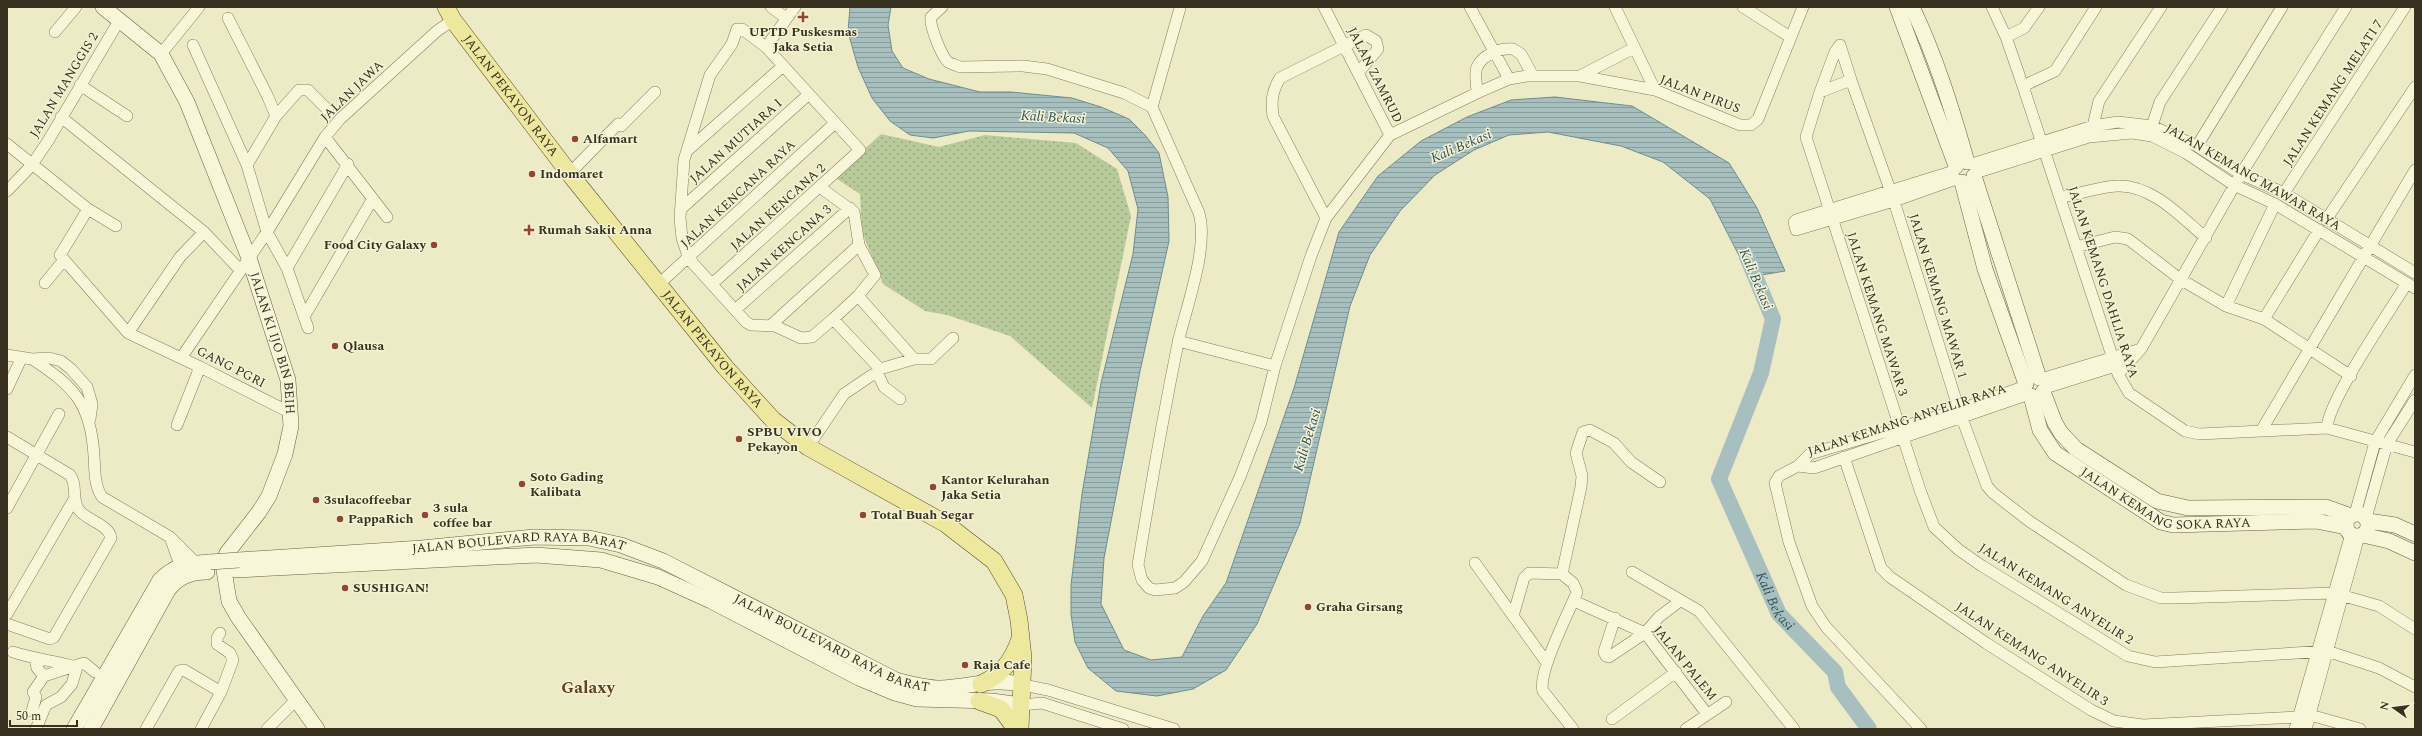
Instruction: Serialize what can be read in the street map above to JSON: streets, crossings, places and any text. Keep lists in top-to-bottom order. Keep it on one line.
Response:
{"streets":{"main road":["JALAN PEKAYON RAYA","JALAN KI IJO BIN BEIH","JALAN KEMANG SOKA RAYA","JALAN BOULEVARD RAYA BARAT"],"street":["JALAN ZAMRUD","JALAN MANGGIS 2","JALAN JAWA","JALAN KEMANG MELATI 7","JALAN PIRUS","JALAN MUTIARA I","JALAN KEMANG MAWAR RAYA","JALAN KENCANA RAYA","JALAN KENCANA 2","JALAN KENCANA 3","JALAN KEMANG DAHLIA RAYA","JALAN KEMANG MAWAR 1","JALAN KEMANG MAWAR 3","GANG PGRI","JALAN KEMANG ANYELIR RAYA","JALAN KEMANG ANYELIR 2","JALAN KEMANG ANYELIR 3","JALAN PALEM"]},"crossings":[["JALAN ZAMRUD","JALAN PIRUS"],["JALAN MANGGIS 2","JALAN KI IJO BIN BEIH"],["JALAN JAWA","JALAN PEKAYON RAYA"],["JALAN JAWA","JALAN KI IJO BIN BEIH"],["JALAN JAWA","GANG PGRI"],["JALAN KEMANG MELATI 7","JALAN KEMANG MAWAR RAYA"],["JALAN PEKAYON RAYA","JALAN KENCANA RAYA"],["JALAN PEKAYON RAYA","JALAN BOULEVARD RAYA BARAT"],["JALAN KEMANG MAWAR RAYA","JALAN KEMANG DAHLIA RAYA"],["JALAN KEMANG MAWAR RAYA","JALAN KEMANG MAWAR 1"],["JALAN KEMANG MAWAR RAYA","JALAN KEMANG MAWAR 3"],["JALAN KEMANG MAWAR RAYA","JALAN KEMANG SOKA RAYA"],["JALAN KENCANA RAYA","JALAN KENCANA 2"],["JALAN KEMANG DAHLIA RAYA","JALAN KEMANG ANYELIR RAYA"],["JALAN KEMANG MAWAR 1","JALAN KEMANG MAWAR 3"],["JALAN KEMANG MAWAR 1","JALAN KEMANG ANYELIR RAYA"],["JALAN KEMANG MAWAR 3","JALAN KEMANG ANYELIR RAYA"],["JALAN KEMANG MAWAR 3","JALAN KEMANG ANYELIR 2"],["JALAN KI IJO BIN BEIH","GANG PGRI"],["JALAN KEMANG ANYELIR RAYA","JALAN KEMANG SOKA RAYA"],["JALAN KEMANG ANYELIR RAYA","JALAN KEMANG ANYELIR 2"],["JALAN KEMANG ANYELIR RAYA","JALAN KEMANG ANYELIR 3"]],"districts":["Galaxy"],"water":["Kali Bekasi"],"places":{"health":["UPTD Puskesmas Jaka Setia","Rumah Sakit Anna"],"other":["Alfamart","Indomaret","Food City Galaxy","Qlausa","SPBU VIVO Pekayon","Soto Gading Kalibata","Kantor Kelurahan Jaka Setia","3sulacoffeebar","3 sula coffee bar","Total Buah Segar","PappaRich","SUSHIGAN!","Graha Girsang","Raja Cafe"]},"scale_bar":"50 m","north":"left"}
